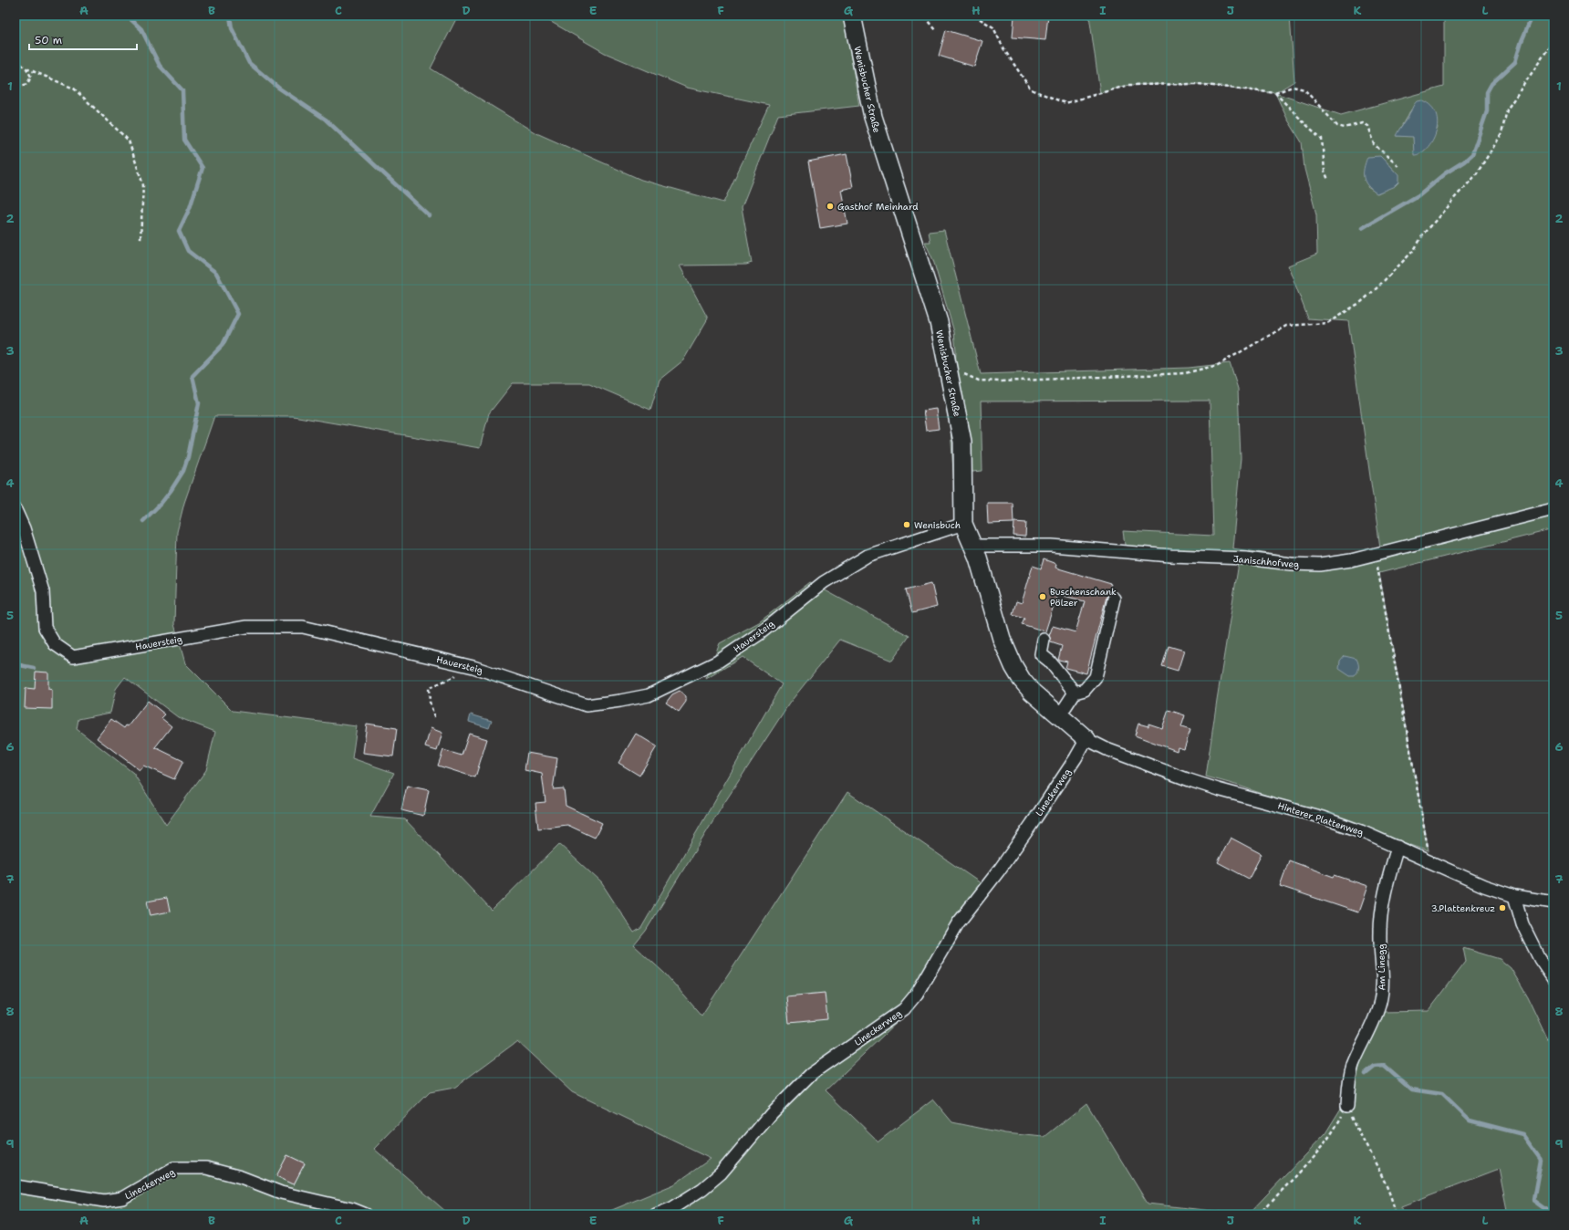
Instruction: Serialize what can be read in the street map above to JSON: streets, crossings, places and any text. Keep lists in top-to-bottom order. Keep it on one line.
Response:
{"streets":{"street":["Wenisbucher Straße","Janischhofweg","Hauersteig","Lineckerweg","Hinterer Plattenweg","Am Linegg"]},"crossings":[["Wenisbucher Straße","Janischhofweg"],["Wenisbucher Straße","Hauersteig"],["Wenisbucher Straße","Lineckerweg"],["Wenisbucher Straße","Hinterer Plattenweg"],["Lineckerweg","Hinterer Plattenweg"],["Hinterer Plattenweg","Am Linegg"]],"places":["Gasthof Meinhard","Wenisbuch","Buschenschank Pölzer","3.Plattenkreuz"],"scale_bar":"50 m","grid":{"columns":["A","B","C","D","E","F","G","H","I","J","K","L"],"rows":["1","2","3","4","5","6","7","8","9"]}}
